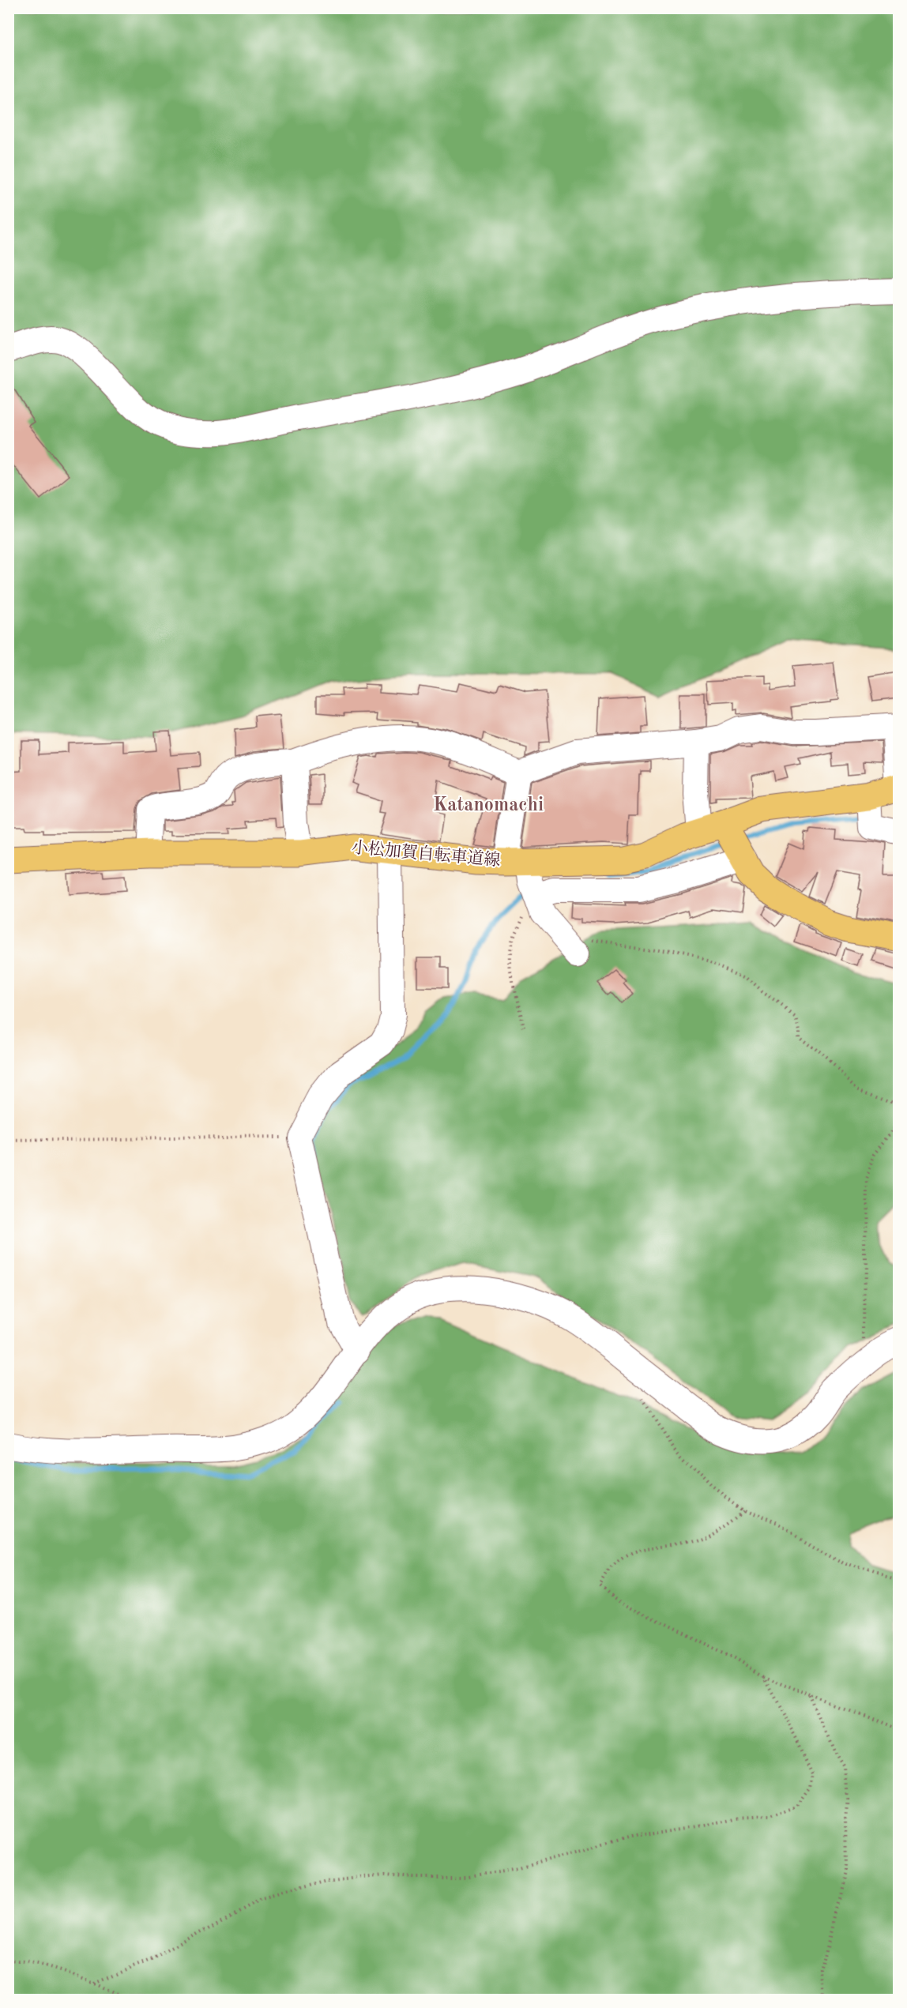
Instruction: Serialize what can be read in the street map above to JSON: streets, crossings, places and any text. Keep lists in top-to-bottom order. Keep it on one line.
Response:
{"streets":{"main road":["小松加賀自転車道線"]},"districts":["Katanomachi"]}
